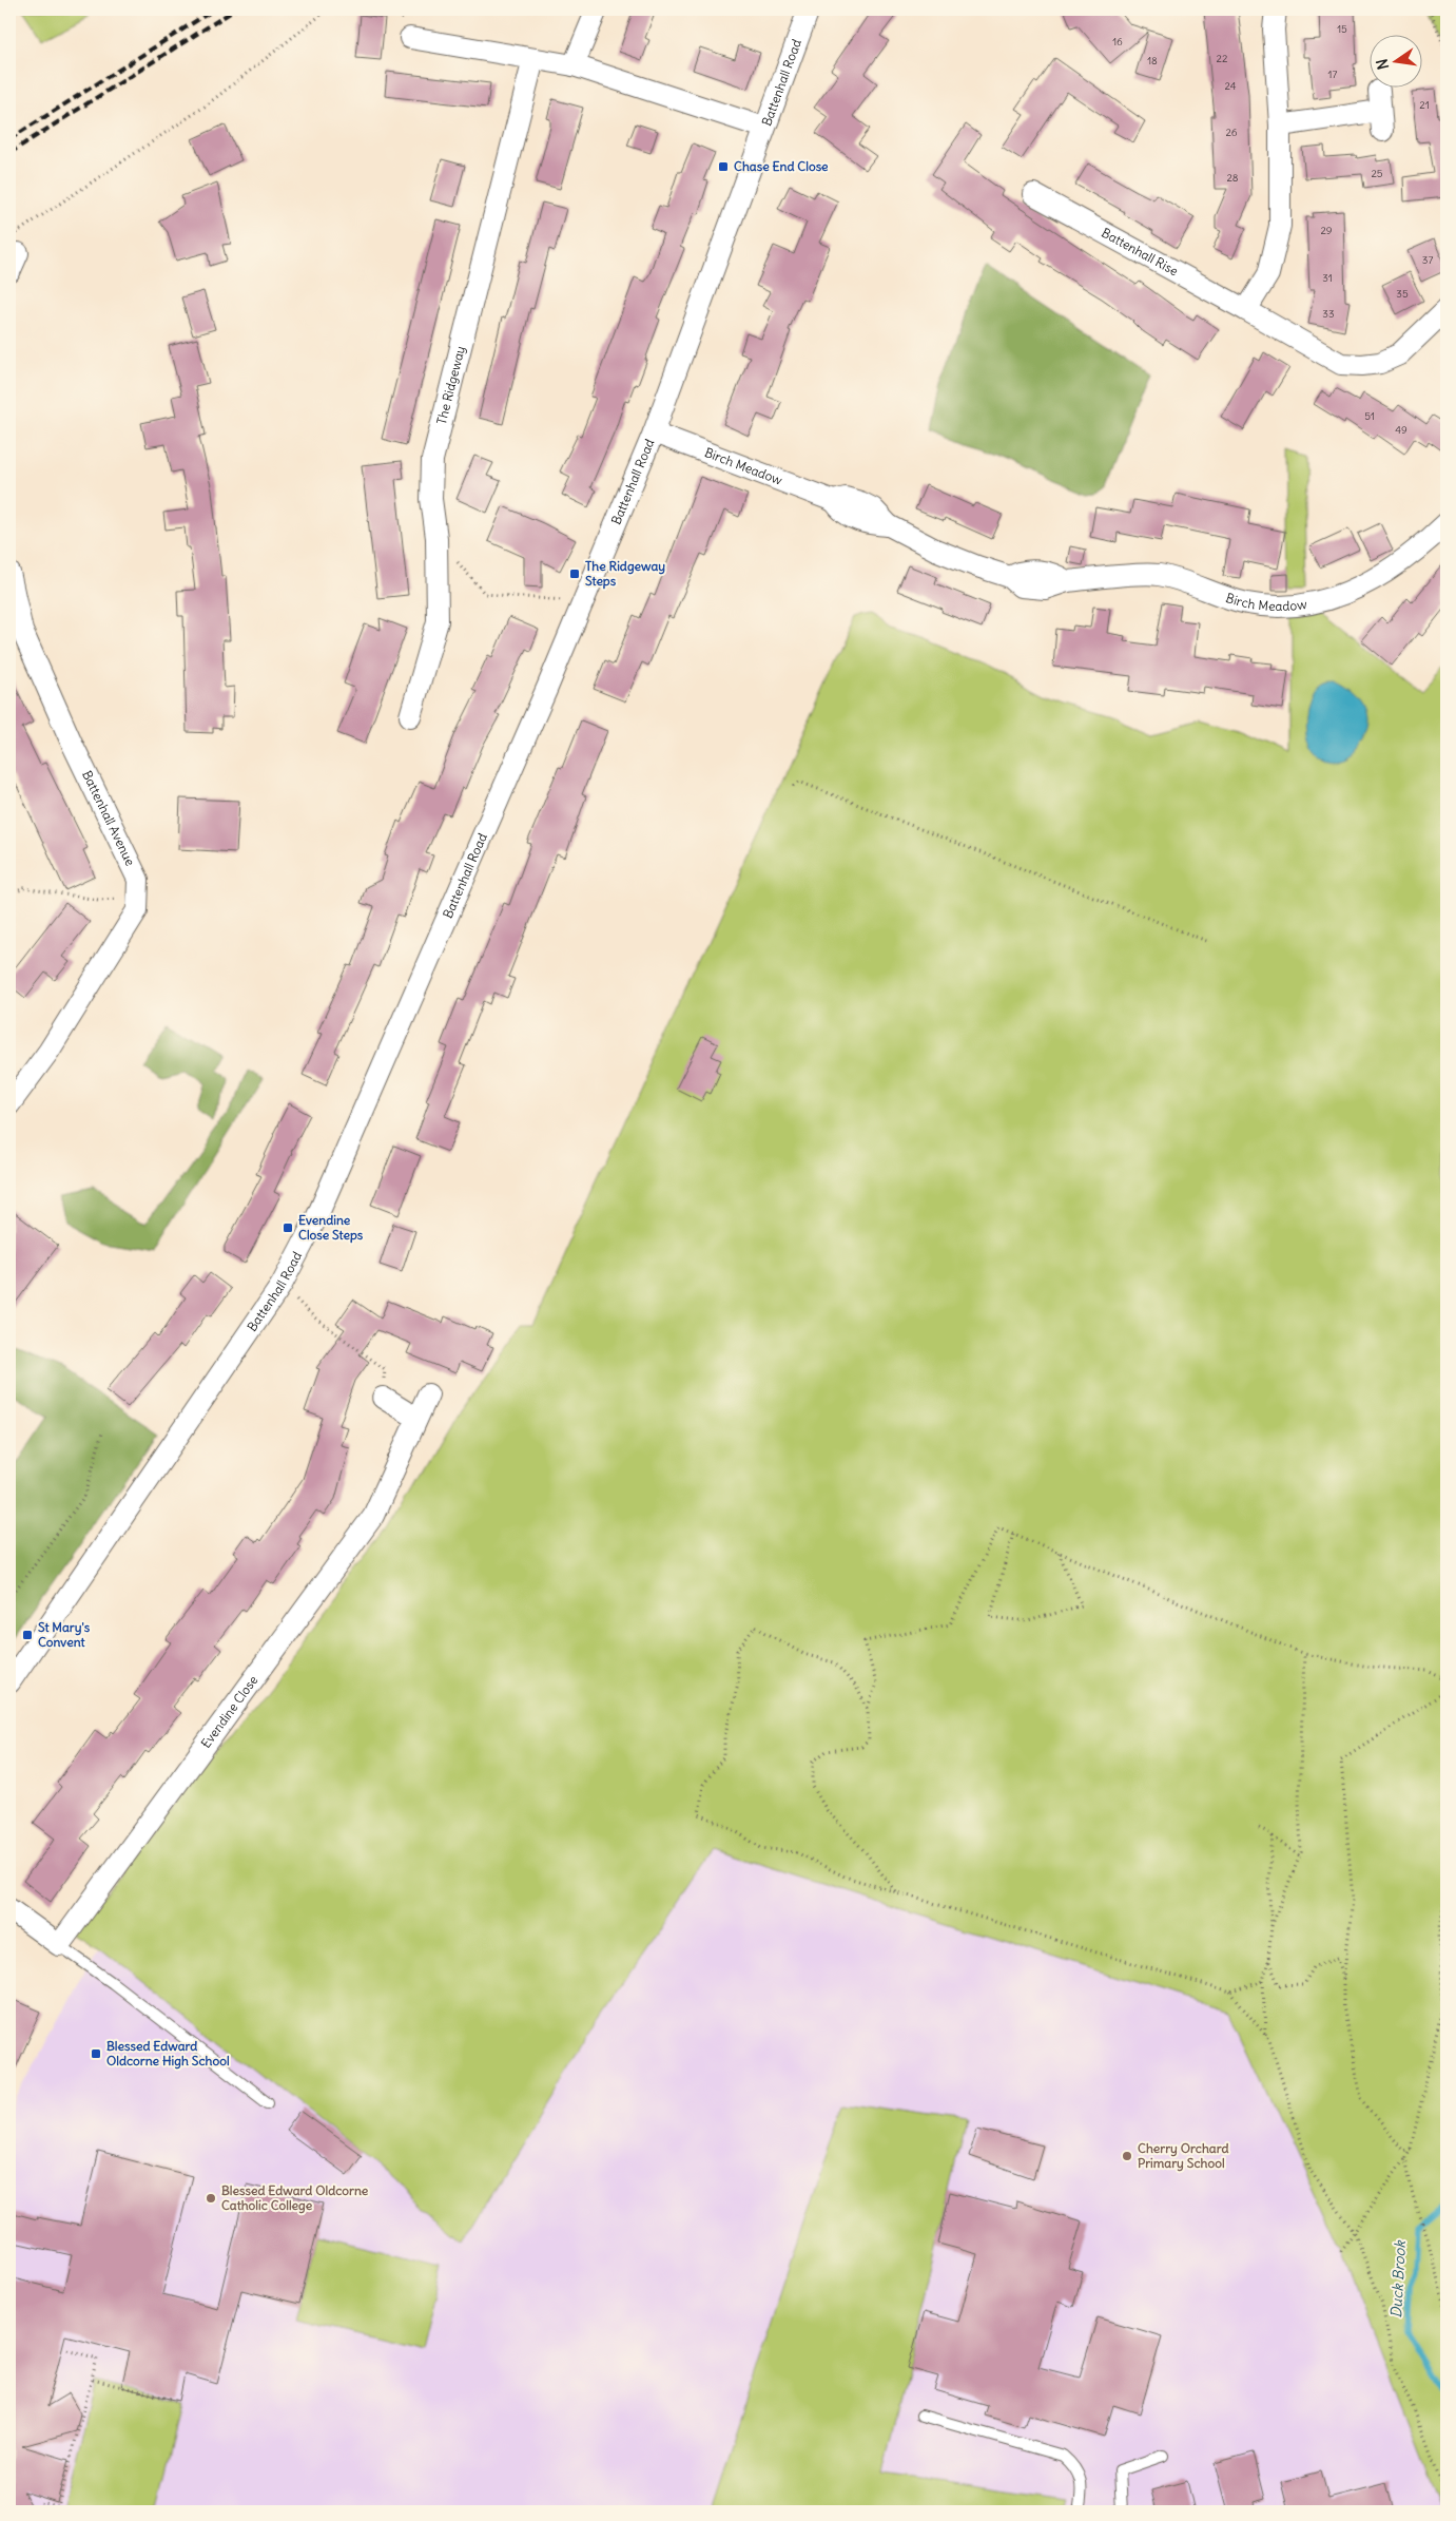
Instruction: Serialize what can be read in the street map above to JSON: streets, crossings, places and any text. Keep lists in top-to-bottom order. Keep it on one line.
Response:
{"streets":{"street":["Battenhall Road","Battenhall Rise","The Ridgeway","Birch Meadow","Battenhall Avenue","Evendine Close"]},"crossings":[["Battenhall Road","Birch Meadow"]],"water":["Duck Brook"],"places":{"transit":["Chase End Close","The Ridgeway Steps","Evendine Close Steps","St Mary's Convent","Blessed Edward Oldcorne High School"],"other":["Cherry Orchard Primary School","Blessed Edward Oldcorne Catholic College"]},"house_numbers":["15","16","22","18","17","24","21","26","25","28","29","37","31","35","33","51","49"],"north":"left"}
